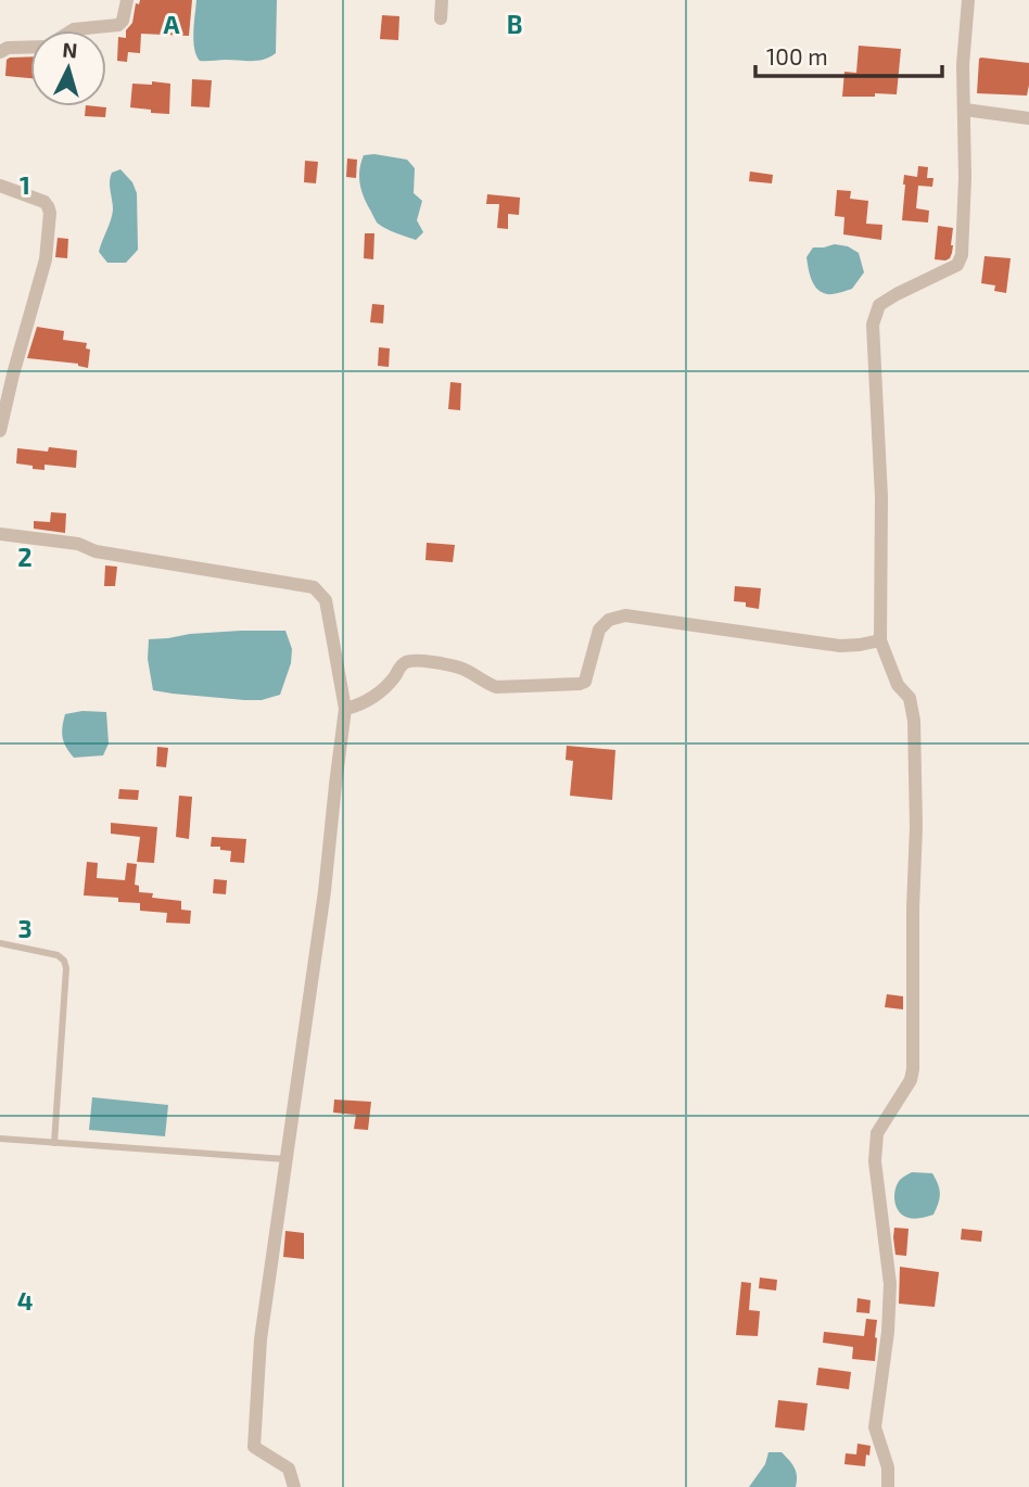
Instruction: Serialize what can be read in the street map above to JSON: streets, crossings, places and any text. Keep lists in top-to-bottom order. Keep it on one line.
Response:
{"scale_bar":"100 m","north":"top","grid":{"columns":["A","B"],"rows":["1","2","3","4"]}}
